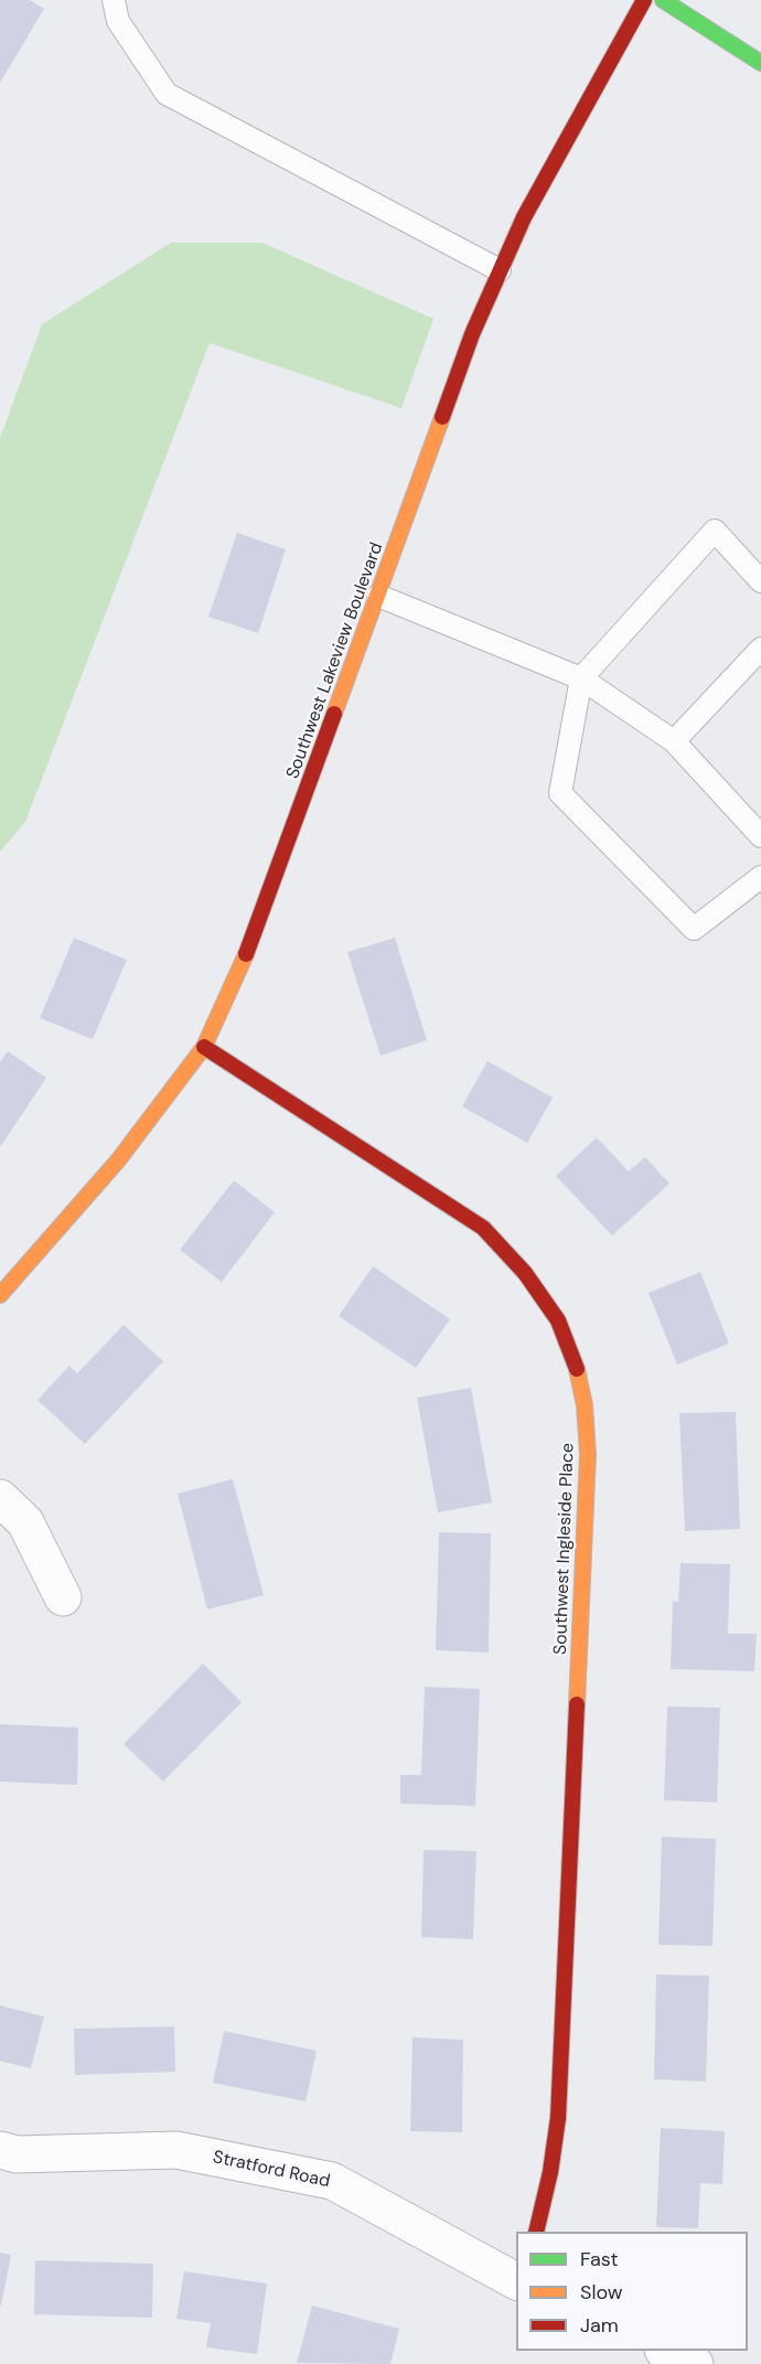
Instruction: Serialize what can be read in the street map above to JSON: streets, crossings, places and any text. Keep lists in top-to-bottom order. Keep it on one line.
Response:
{"streets":{"street":["Southwest Lakeview Boulevard","Southwest Ingleside Place","Stratford Road"]},"crossings":[["Southwest Lakeview Boulevard","Southwest Ingleside Place"]],"legend":["Fast","Slow","Jam"]}
